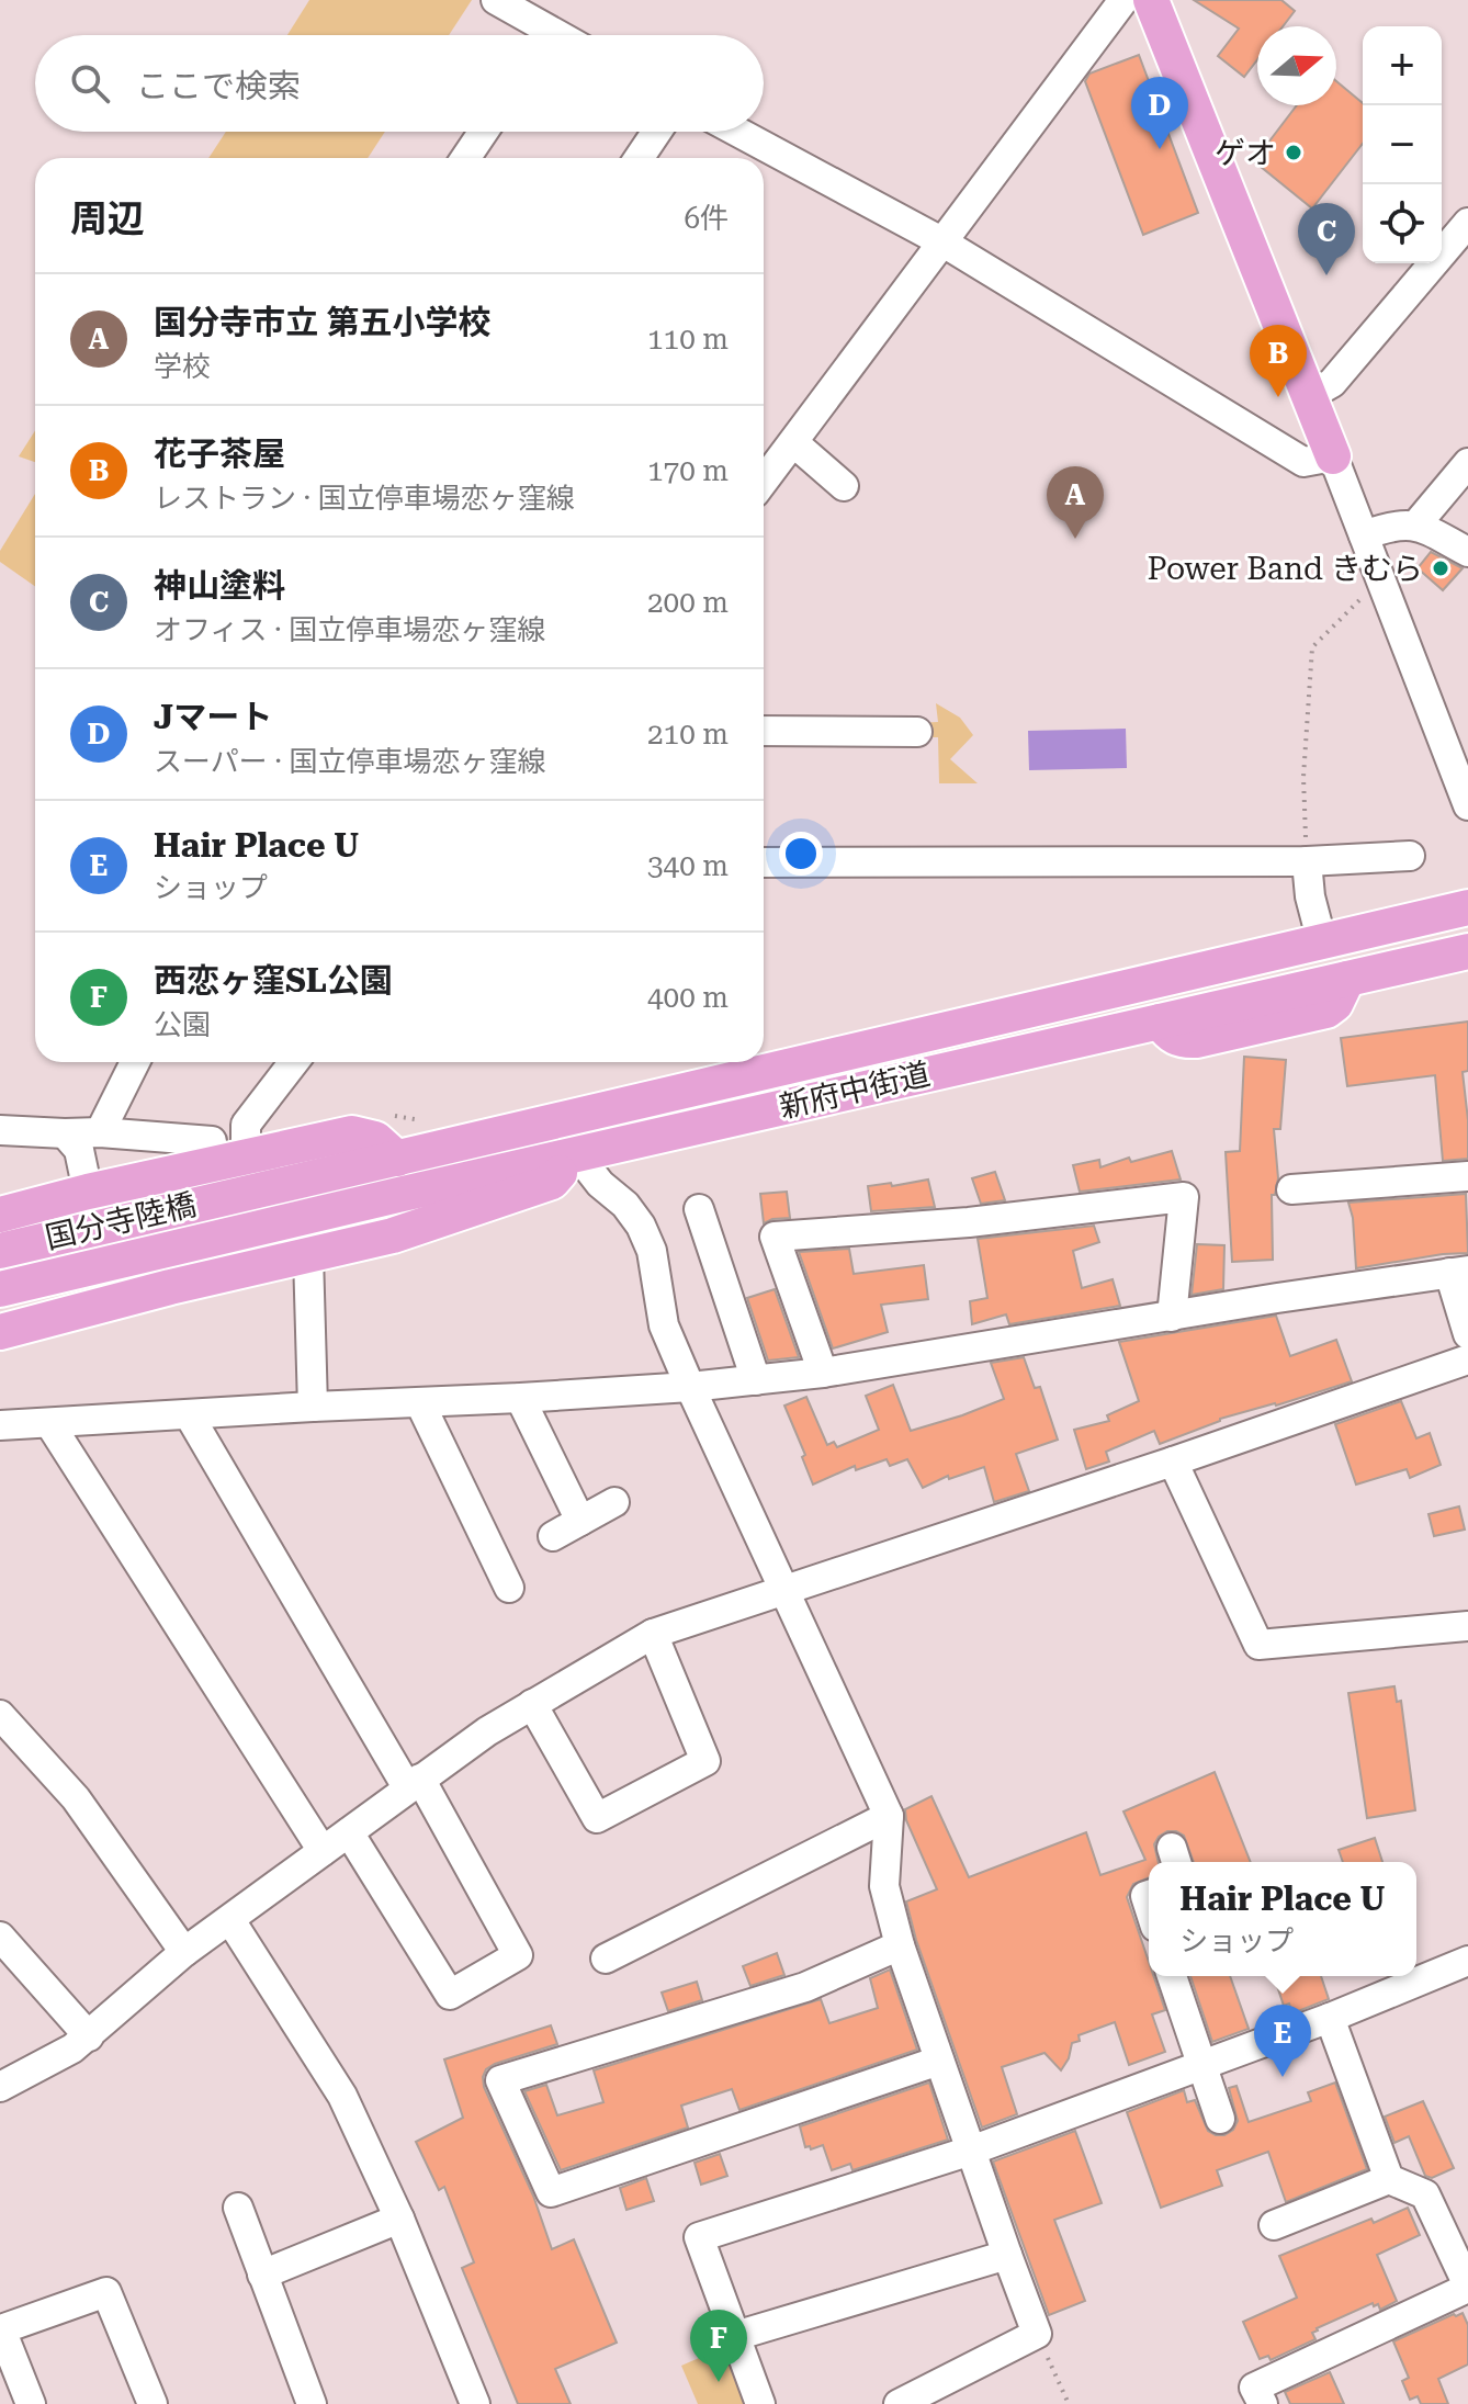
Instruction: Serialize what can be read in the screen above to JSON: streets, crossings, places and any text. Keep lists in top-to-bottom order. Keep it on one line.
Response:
{"streets":{"main road":["新府中街道","国分寺陸橋"]},"crossings":[["新府中街道","国分寺陸橋"]],"places":["ゲオ","Power Band きむら"],"north":"right","page":{"map_buttons":["+","−"],"search":"ここで検索","pins":["D","C","B","A","E","F"],"heading":["周辺","6件"],"list":[{"mark":"A","name":"国分寺市立 第五小学校","note":"学校","value":"110 m"},{"mark":"B","name":"花子茶屋","note":"レストラン · 国立停車場恋ヶ窪線","value":"170 m"},{"mark":"C","name":"神山塗料","note":"オフィス · 国立停車場恋ヶ窪線","value":"200 m"},{"mark":"D","name":"Jマート","note":"スーパー · 国立停車場恋ヶ窪線","value":"210 m"},{"mark":"E","name":"Hair Place U","note":"ショップ","value":"340 m"},{"mark":"F","name":"西恋ヶ窪SL公園","note":"公園","value":"400 m"}],"popup":["Hair Place U","ショップ"]}}
